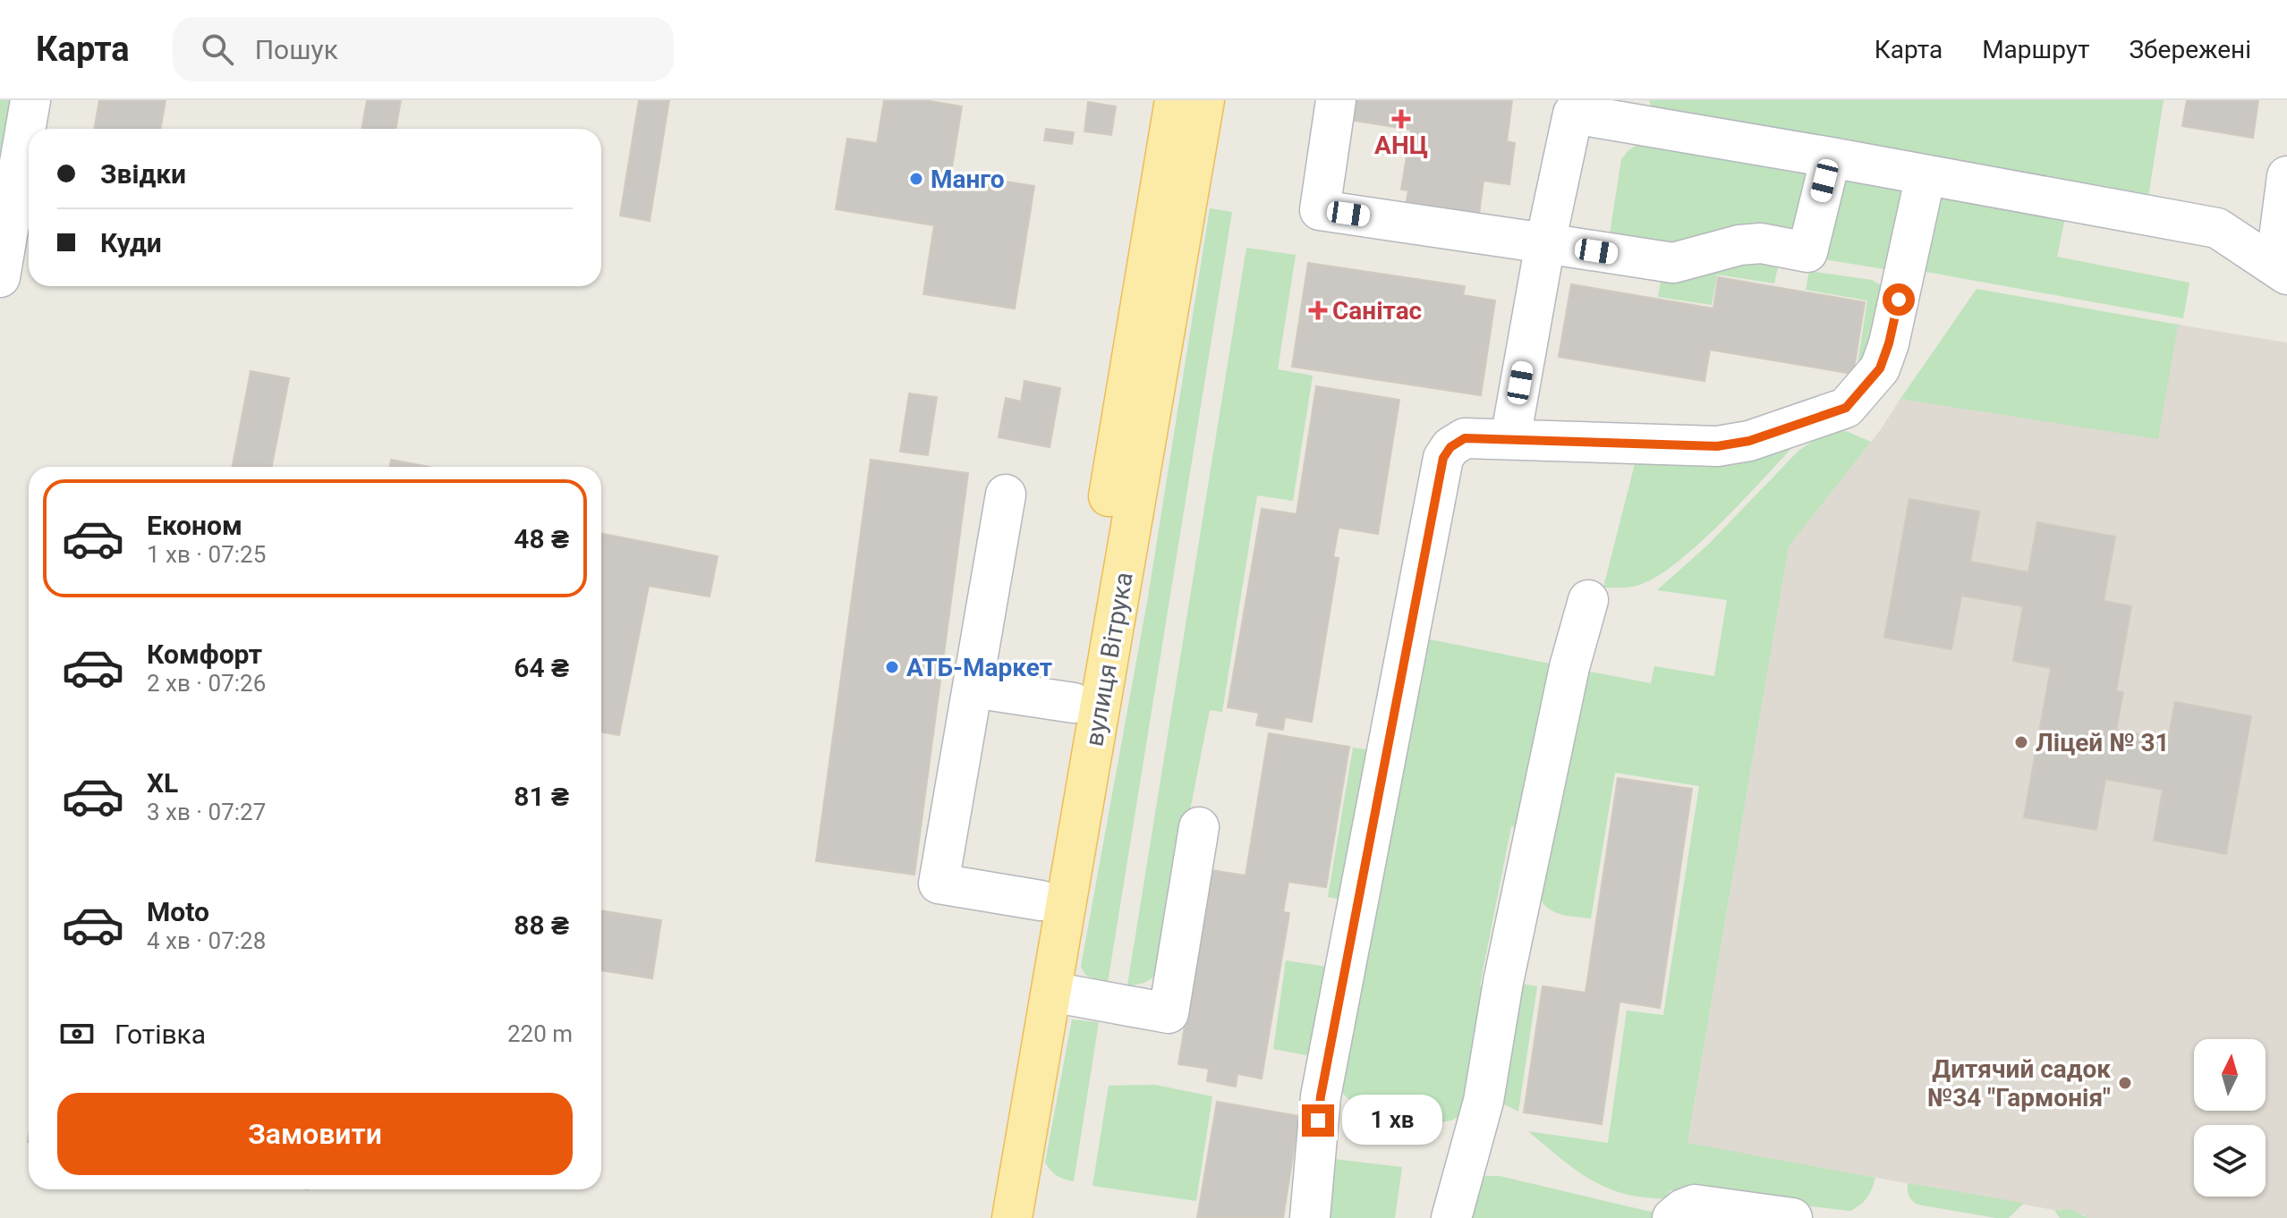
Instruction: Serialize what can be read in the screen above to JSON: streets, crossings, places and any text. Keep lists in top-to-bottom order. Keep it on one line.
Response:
{"streets":{"main road":["вулиця Вітрука"]},"places":{"health":["АНЦ","Санітас"],"other":["Манго","АТБ-Маркет","Ліцей № 31","Дитячий садок №34 \"Гармонія\""]},"north":"top","page":{"header":"Карта","search":"Пошук","nav":["Карта","Маршрут","Збережені"],"banner":["Звідки","Куди"],"list":[{"name":"Економ","note":"1 хв · 07:25","value":"48 ₴"},{"name":"Комфорт","note":"2 хв · 07:26","value":"64 ₴"},{"name":"XL","note":"3 хв · 07:27","value":"81 ₴"},{"name":"Moto","note":"4 хв · 07:28","value":"88 ₴"}],"pay":["Готівка","220 m"],"buttons":"Замовити","bubble":"1 хв"}}
